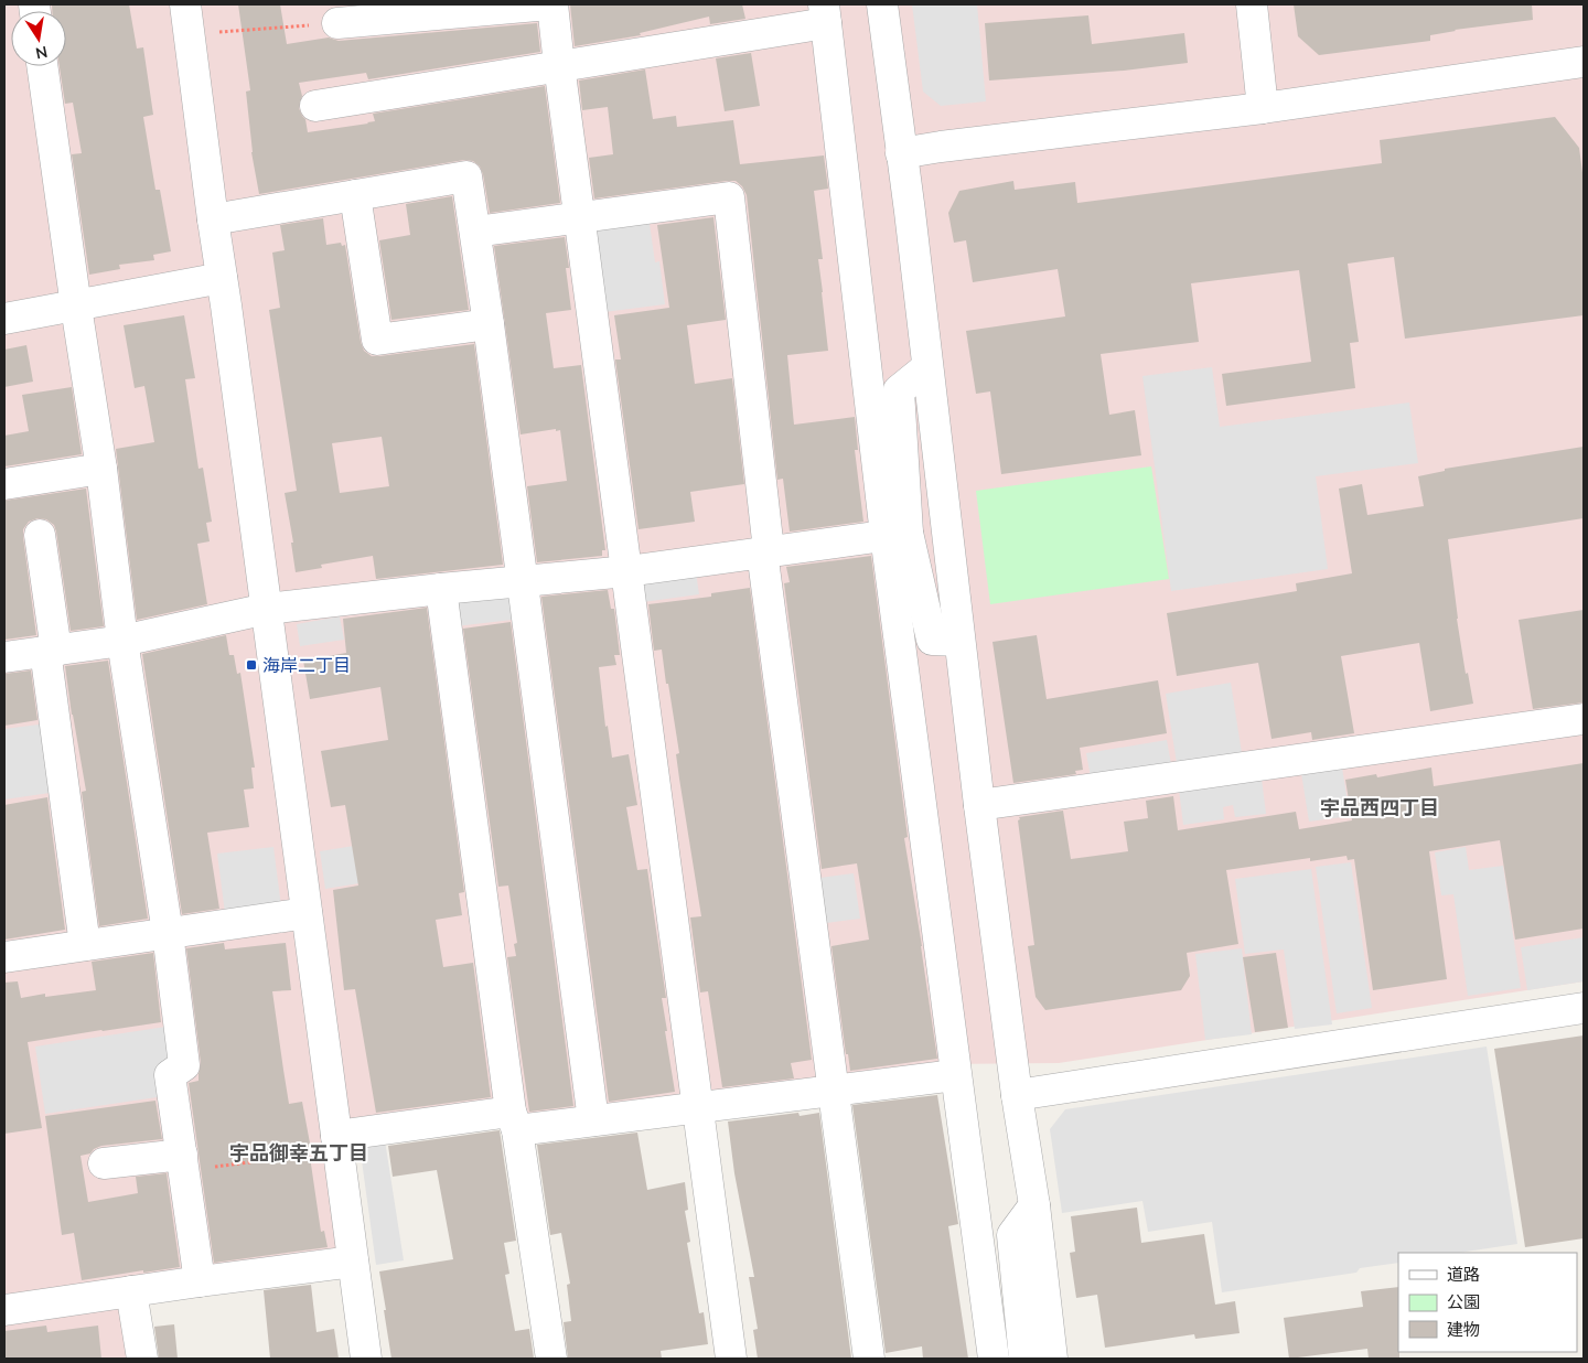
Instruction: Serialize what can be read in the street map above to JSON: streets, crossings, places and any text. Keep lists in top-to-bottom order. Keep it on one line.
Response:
{"districts":["宇品西四丁目","宇品御幸五丁目"],"places":{"transit":["海岸二丁目"]},"legend":["道路","公園","建物"],"north":"bottom"}
